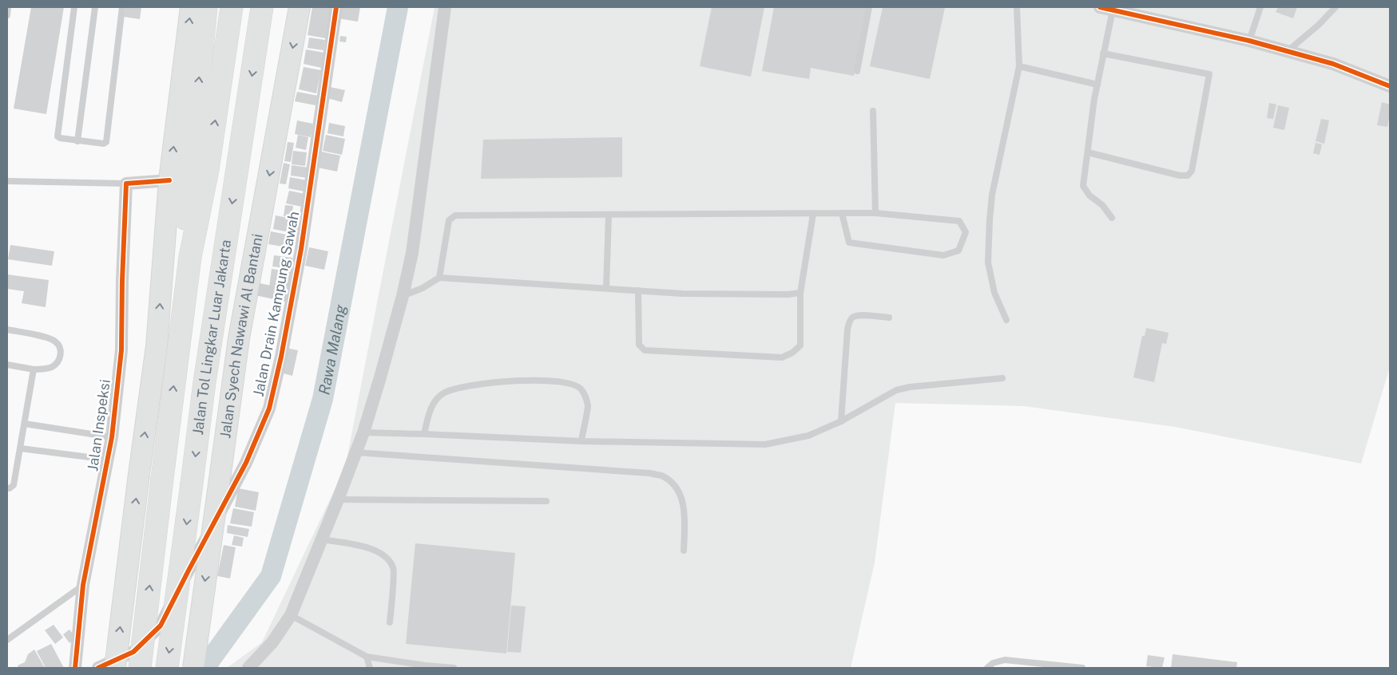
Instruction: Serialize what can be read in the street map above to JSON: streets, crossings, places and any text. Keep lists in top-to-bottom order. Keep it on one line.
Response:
{"streets":{"highway":["Jalan Syech Nawawi Al Bantani","Jalan Tol Lingkar Luar Jakarta"],"street":["Jalan Drain Kampung Sawah","Jalan Inspeksi"]},"water":["Rawa Malang"]}
